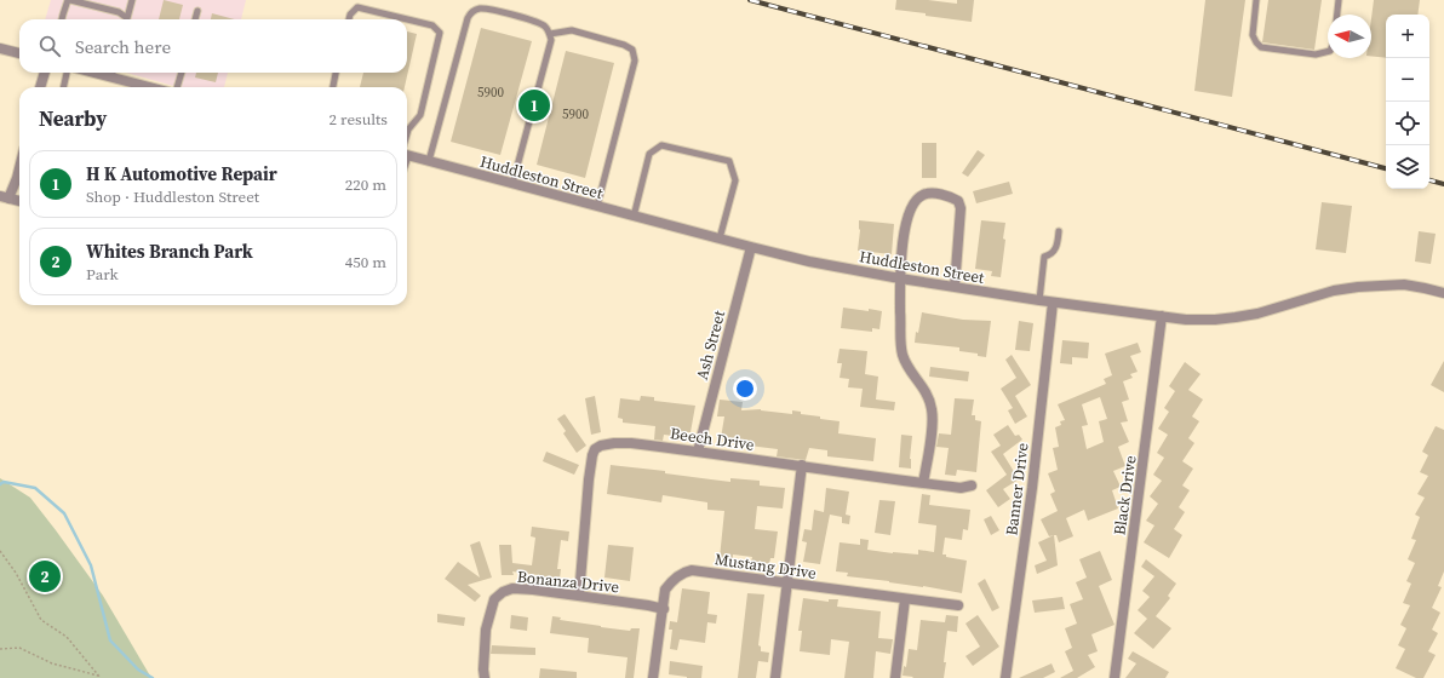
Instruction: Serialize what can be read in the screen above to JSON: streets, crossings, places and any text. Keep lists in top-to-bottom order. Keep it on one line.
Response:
{"streets":{"street":["Huddleston Street","Ash Street","Beech Drive","Banner Drive","Black Drive","Mustang Drive","Bonanza Drive"]},"crossings":[["Huddleston Street","Ash Street"],["Huddleston Street","Banner Drive"],["Huddleston Street","Black Drive"],["Ash Street","Beech Drive"],["Beech Drive","Bonanza Drive"],["Mustang Drive","Bonanza Drive"]],"house_numbers":["5900","5900"],"north":"left","page":{"map_buttons":["+","−"],"search":"Search here","pins":["1","2"],"heading":["Nearby","2 results"],"list":[{"mark":"1","name":"H K Automotive Repair","note":"Shop · Huddleston Street","value":"220 m"},{"mark":"2","name":"Whites Branch Park","note":"Park","value":"450 m"}]}}
